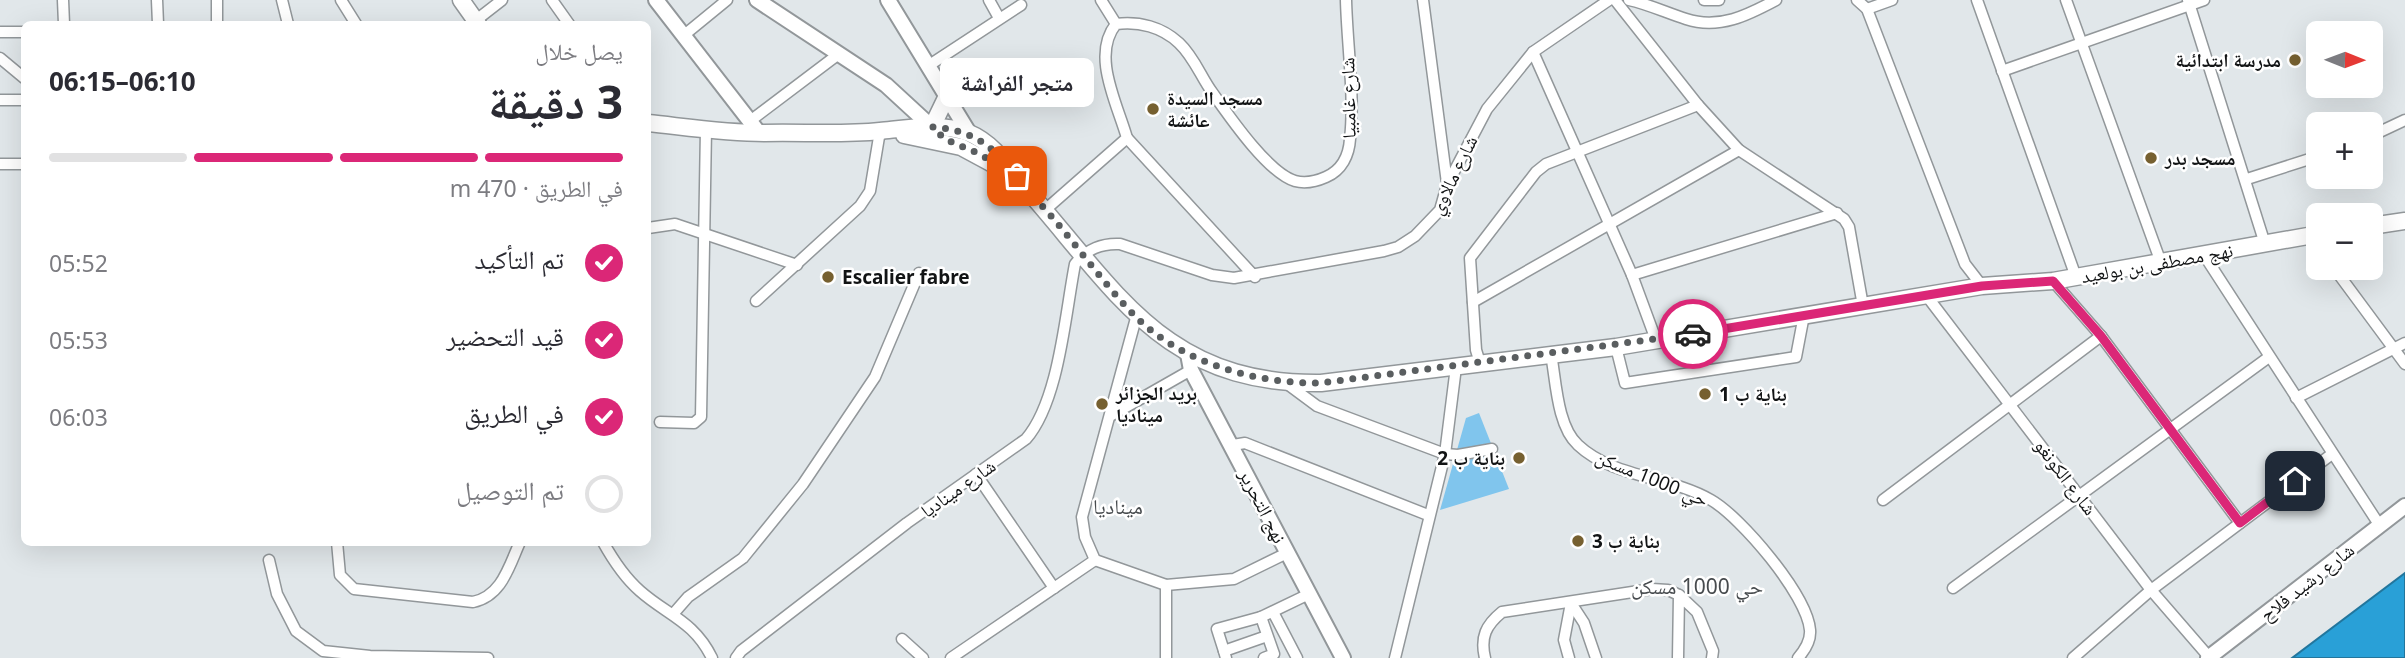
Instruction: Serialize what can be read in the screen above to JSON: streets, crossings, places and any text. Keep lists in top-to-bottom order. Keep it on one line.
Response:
{"streets":{"main road":["نهج مصطفى بن بولعيد"],"street":["شارع غامبيا","شارع مالاوي","شارع الكونغو","حي 1000 مسكن","شارع ميناديا","نهج التحرير","شارع رشيد فلاح"]},"crossings":[["شارع مالاوي","نهج مصطفى بن بولعيد"],["شارع مالاوي","شارع ميناديا"],["نهج مصطفى بن بولعيد","شارع الكونغو"],["نهج مصطفى بن بولعيد","حي 1000 مسكن"],["نهج مصطفى بن بولعيد","شارع ميناديا"],["نهج مصطفى بن بولعيد","نهج التحرير"],["شارع الكونغو","شارع رشيد فلاح"]],"districts":["ميناديا","حي 1000 مسكن"],"places":["مدرسة ابتدائية","مسجد السيدة عائشة","مسجد بدر","متجر الفراشة","Escalier fabre","بناية ب 1","بريد الجزائر ميناديا","بناية ب 2","بناية ب 3"],"north":"right","page":{"map_buttons":["+","−"],"heading":["3 دقيقة","يصل خلال","06:10–06:15"],"bubble":"متجر الفراشة","bar":"في الطريق · 470 m","list":[["تم التأكيد","05:52"],["قيد التحضير","05:53"],["في الطريق","06:03"],"تم التوصيل"]}}
